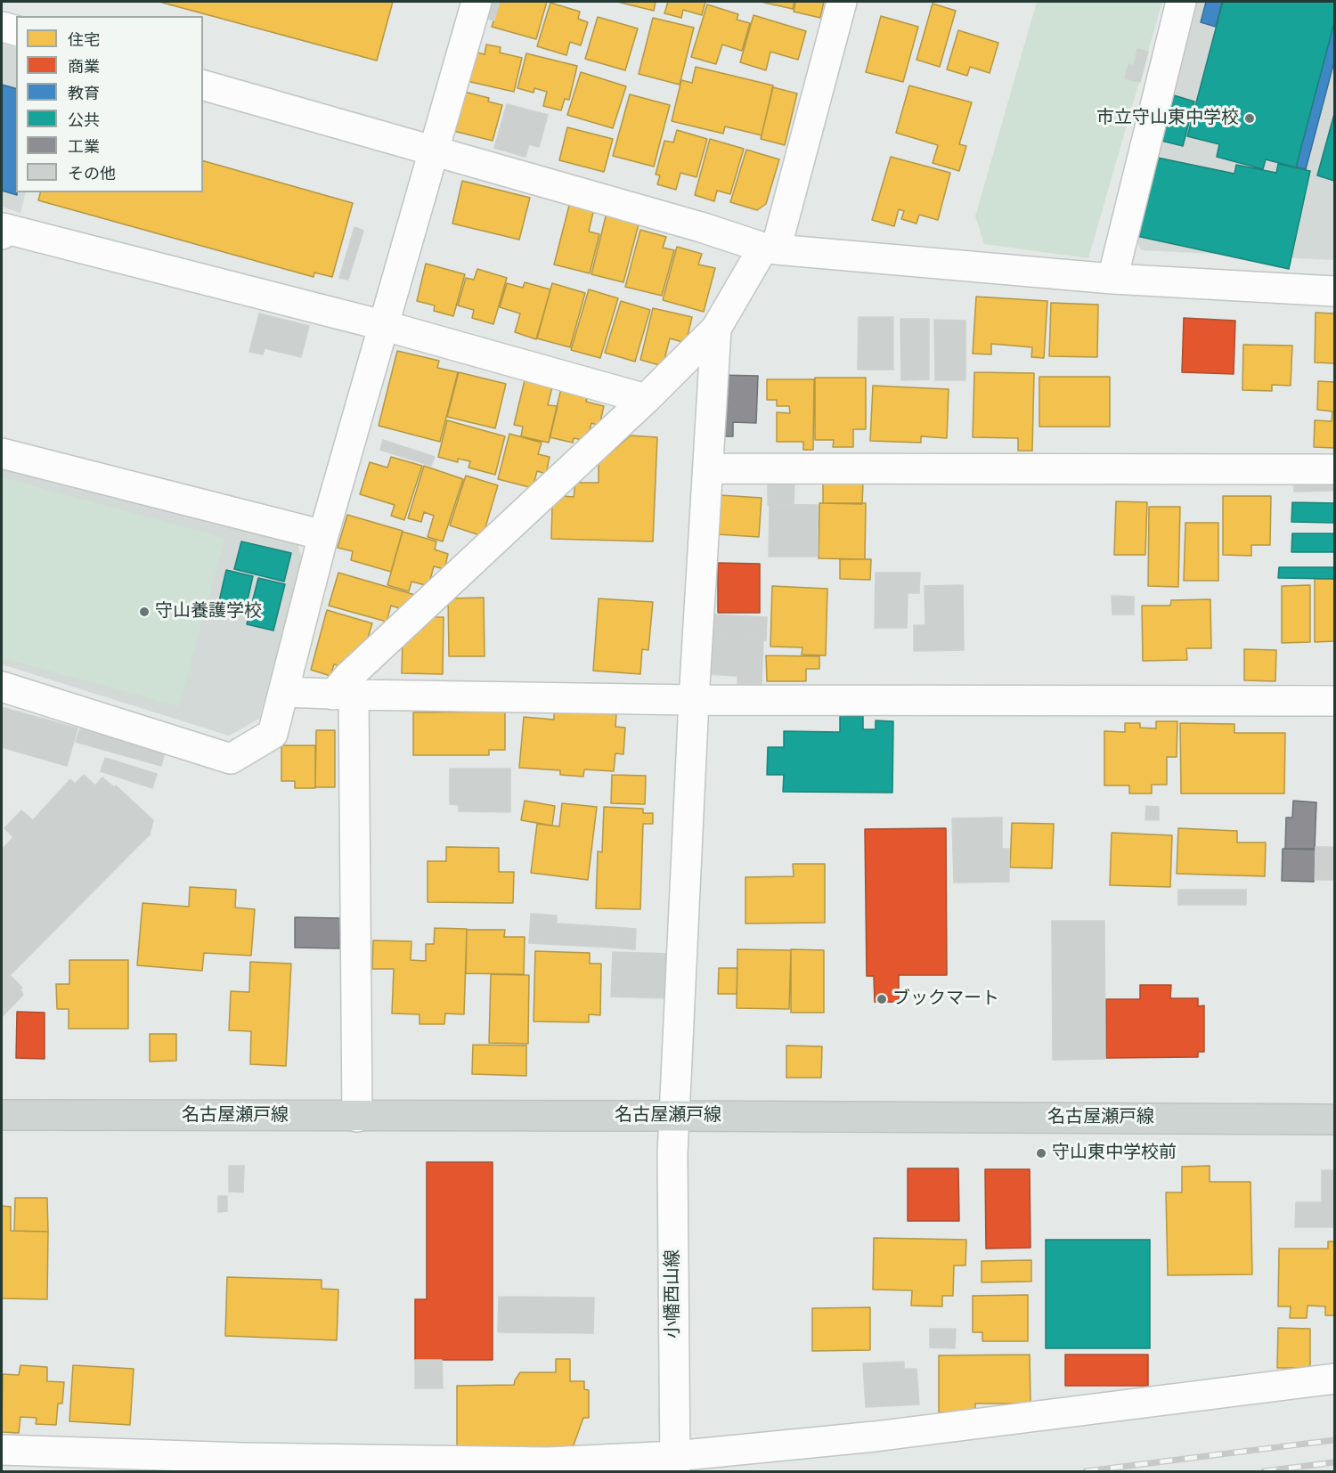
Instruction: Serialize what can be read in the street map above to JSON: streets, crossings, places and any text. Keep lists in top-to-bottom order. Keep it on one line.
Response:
{"streets":{"main road":["名古屋瀬戸線"],"street":["小幡西山線"]},"crossings":[["名古屋瀬戸線","小幡西山線"]],"places":["市立守山東中学校","守山養護学校","ブックマート","守山東中学校前"],"legend":["住宅","商業","教育","公共","工業","その他"]}
